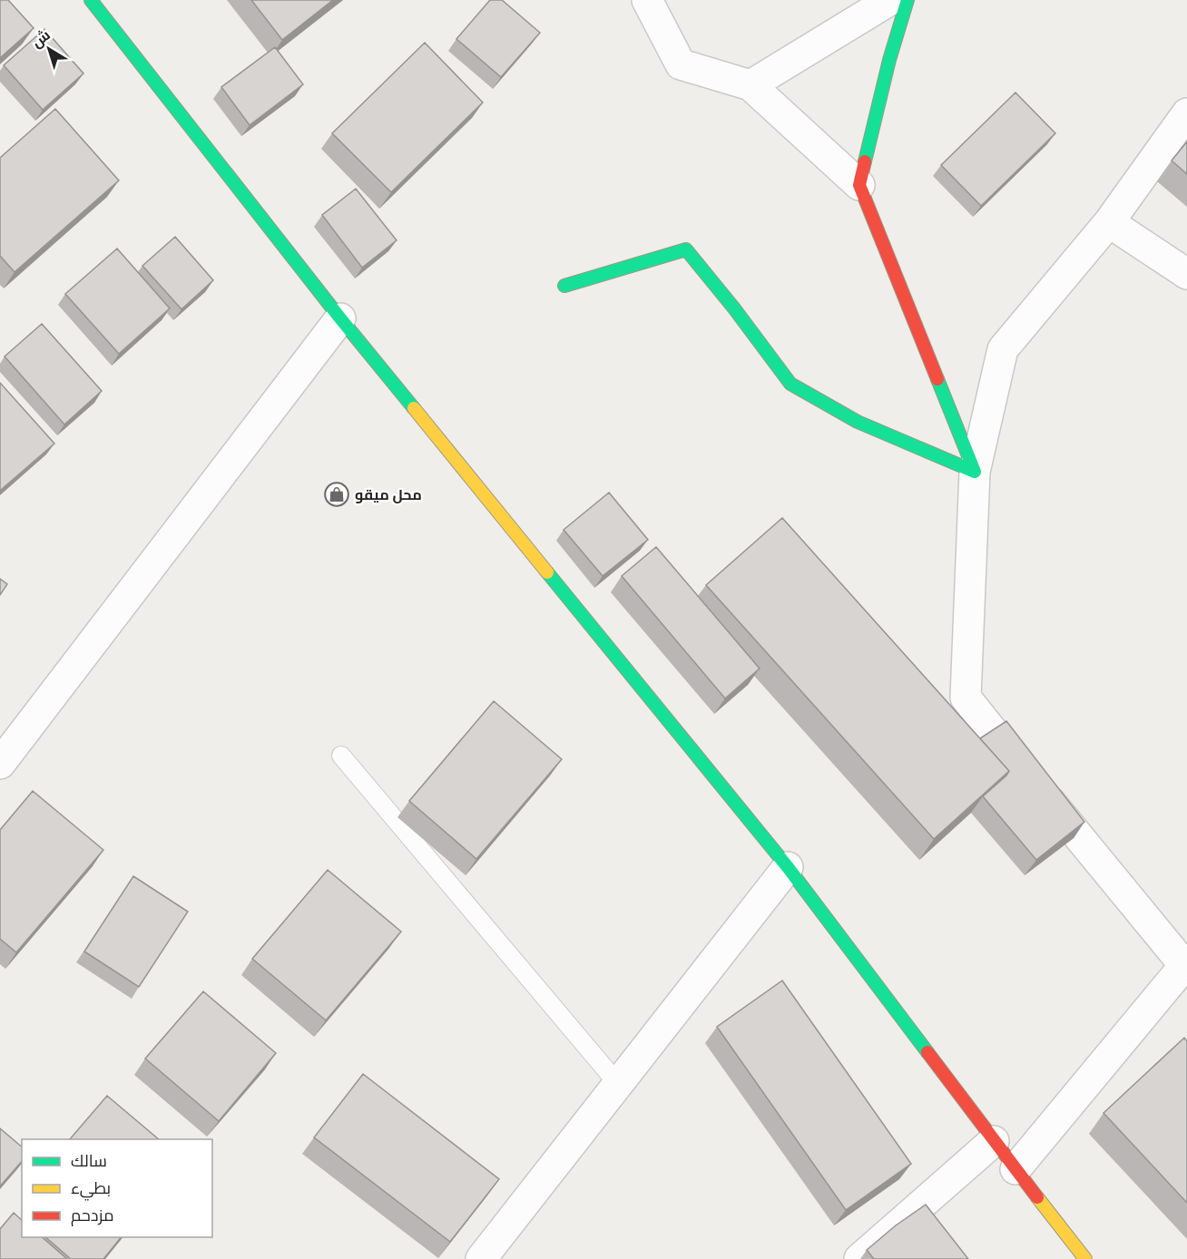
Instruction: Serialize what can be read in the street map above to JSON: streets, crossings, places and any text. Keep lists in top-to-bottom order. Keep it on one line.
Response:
{"places":{"shop":["محل ميقو"]},"legend":["سالك","بطيء","مزدحم"],"north":"top left"}
